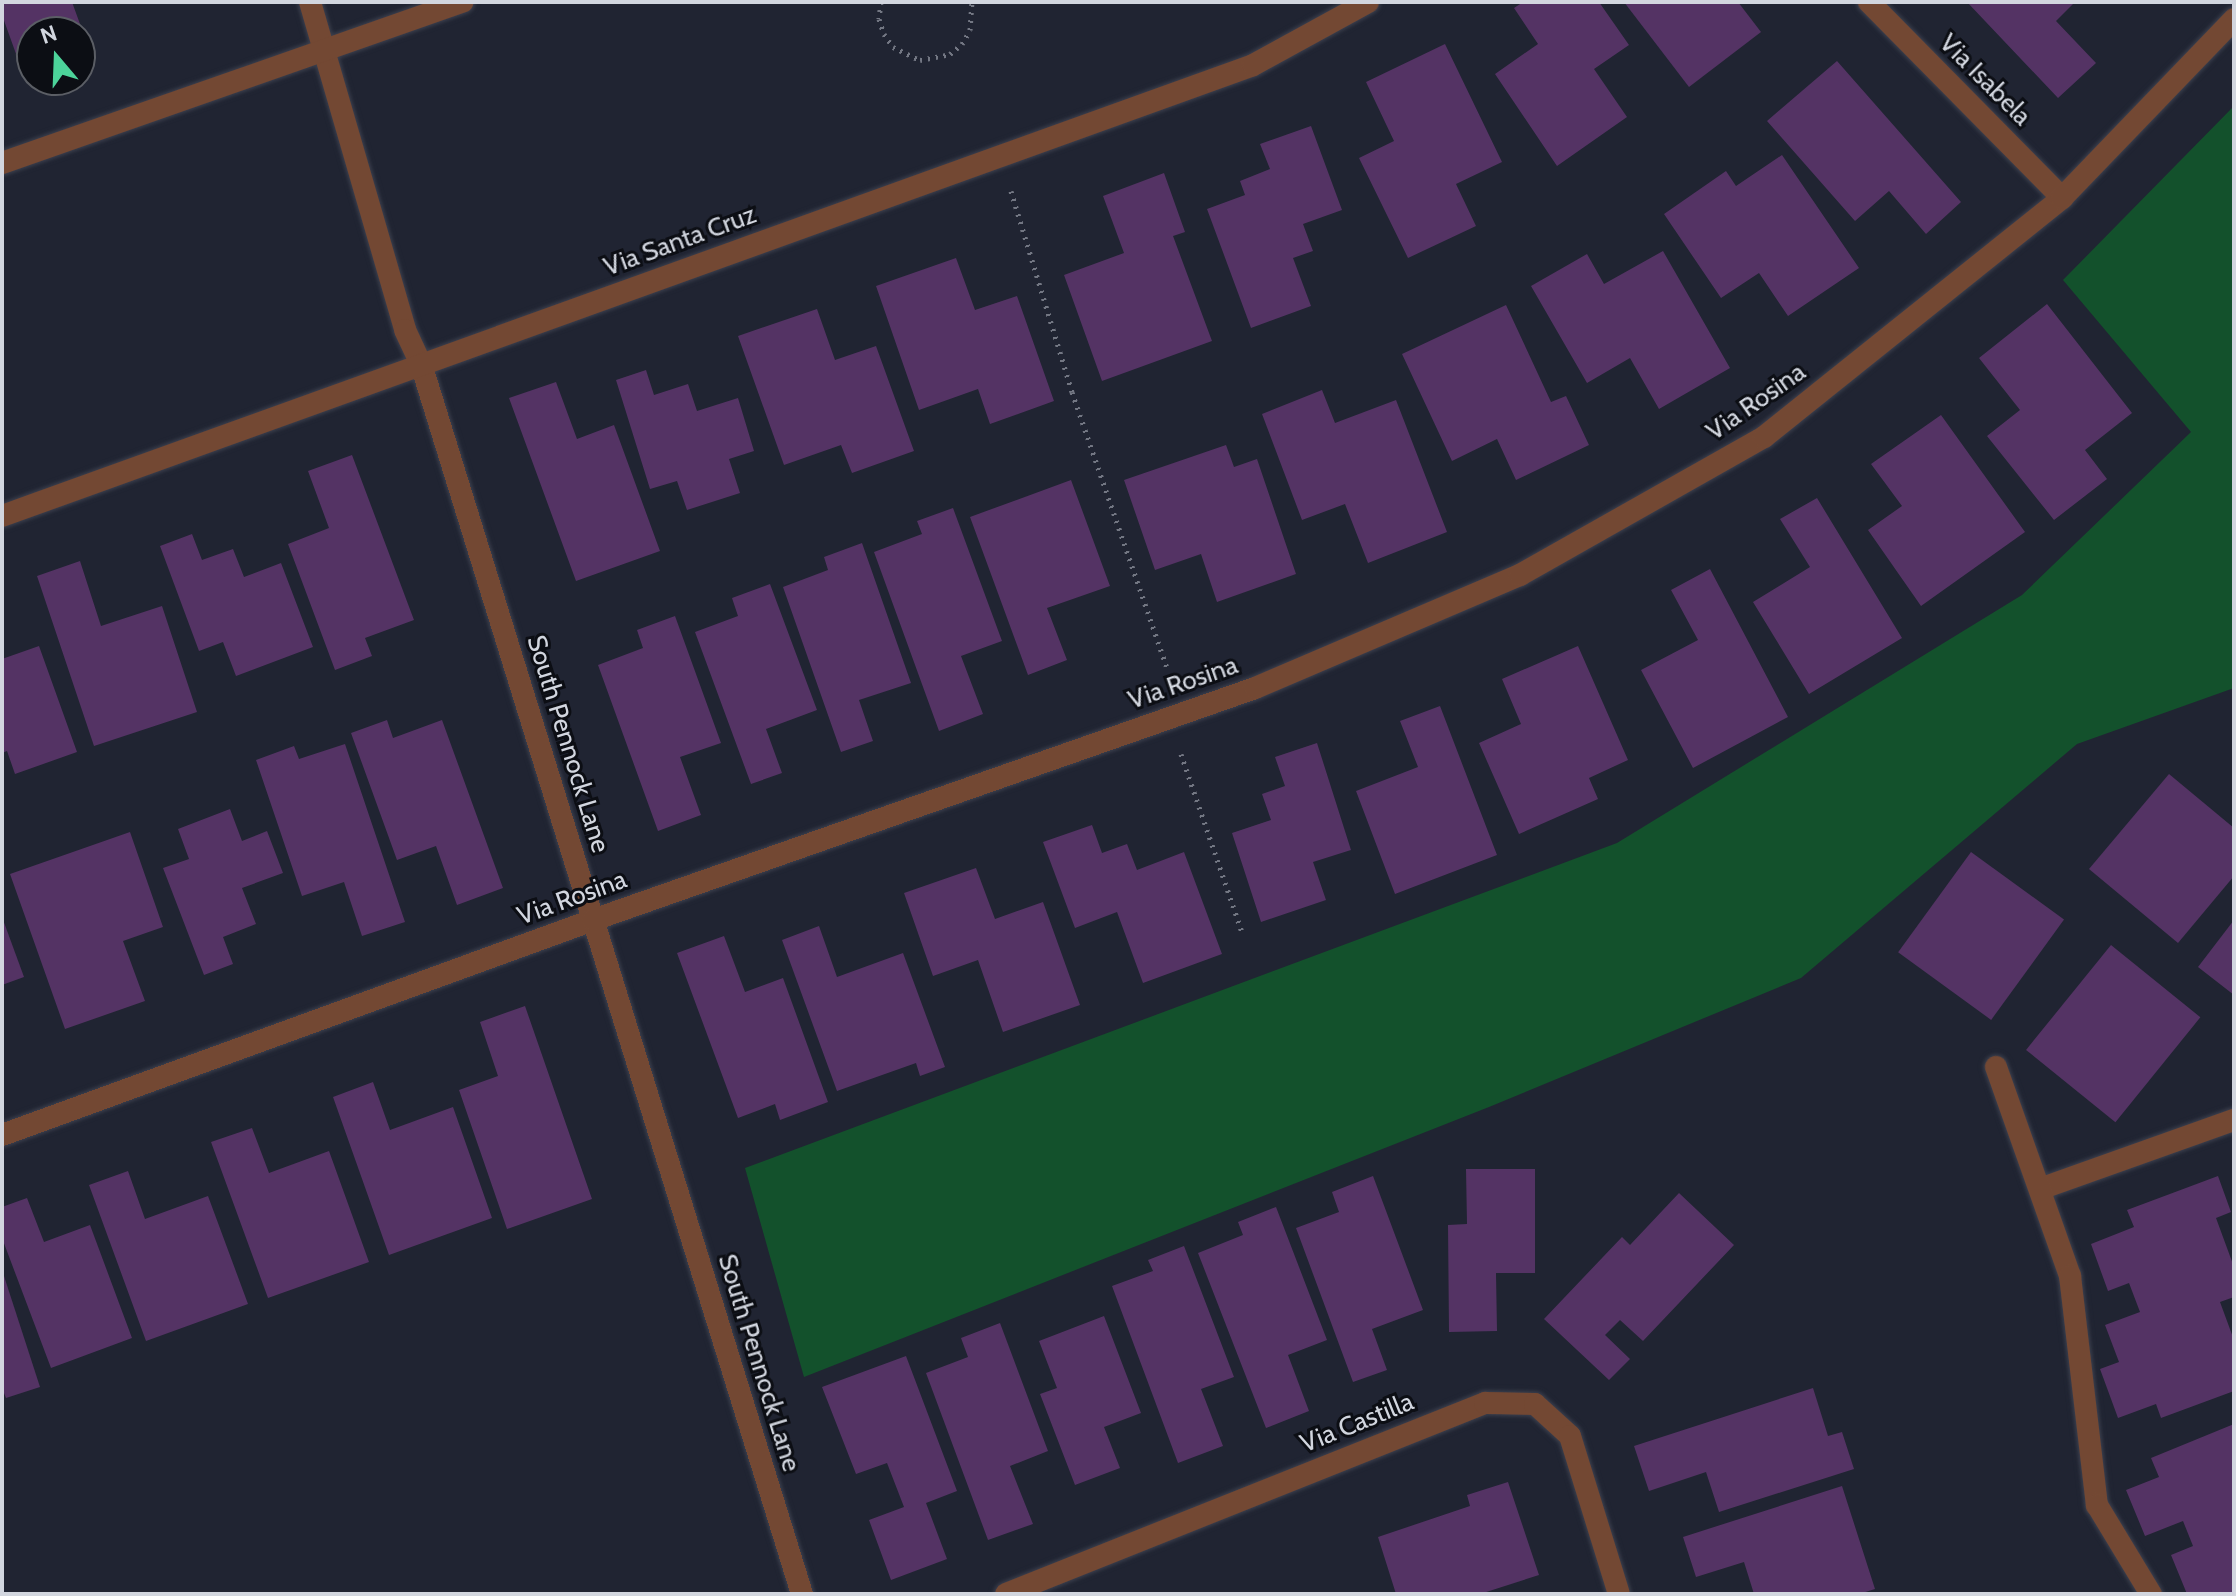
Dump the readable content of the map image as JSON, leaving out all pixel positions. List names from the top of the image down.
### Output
{
  "streets": {
    "street": [
      "Via Isabela",
      "Via Santa Cruz",
      "Via Rosina",
      "South Pennock Lane",
      "Via Castilla"
    ]
  },
  "crossings": [
    ["Via Isabela", "Via Rosina"],
    ["Via Santa Cruz", "South Pennock Lane"],
    ["Via Rosina", "South Pennock Lane"]
  ],
  "north": "top"
}
